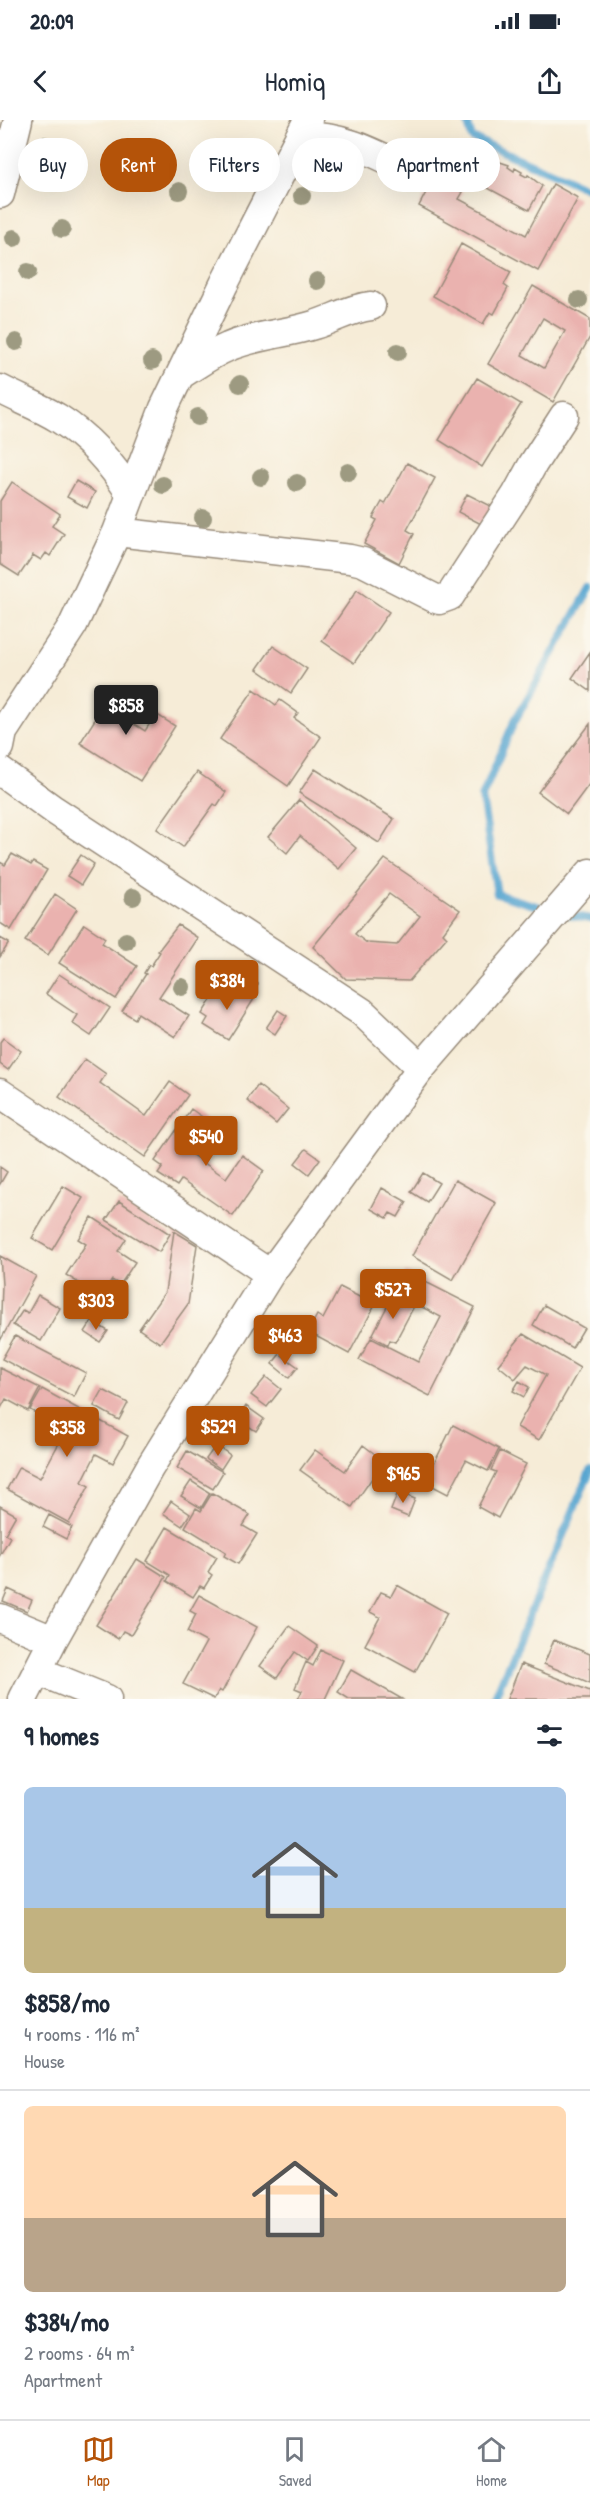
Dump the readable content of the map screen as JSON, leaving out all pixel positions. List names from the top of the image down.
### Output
{
  "page": {
    "status": "20:09",
    "header": "Homiq",
    "chip": [
      "Buy",
      "Rent",
      "Filters",
      "New",
      "Apartment"
    ],
    "price": [
      "$858",
      "$384",
      "$540",
      "$527",
      "$303",
      "$463",
      "$529",
      "$358",
      "$965"
    ],
    "heading": "9 homes",
    "list": [
      {
        "name": "$858/mo",
        "note": "4 rooms · 116 m² · House"
      },
      {
        "name": "$384/mo",
        "note": "2 rooms · 64 m² · Apartment"
      }
    ],
    "tabs": ["Map", "Saved", "Home"]
  }
}
